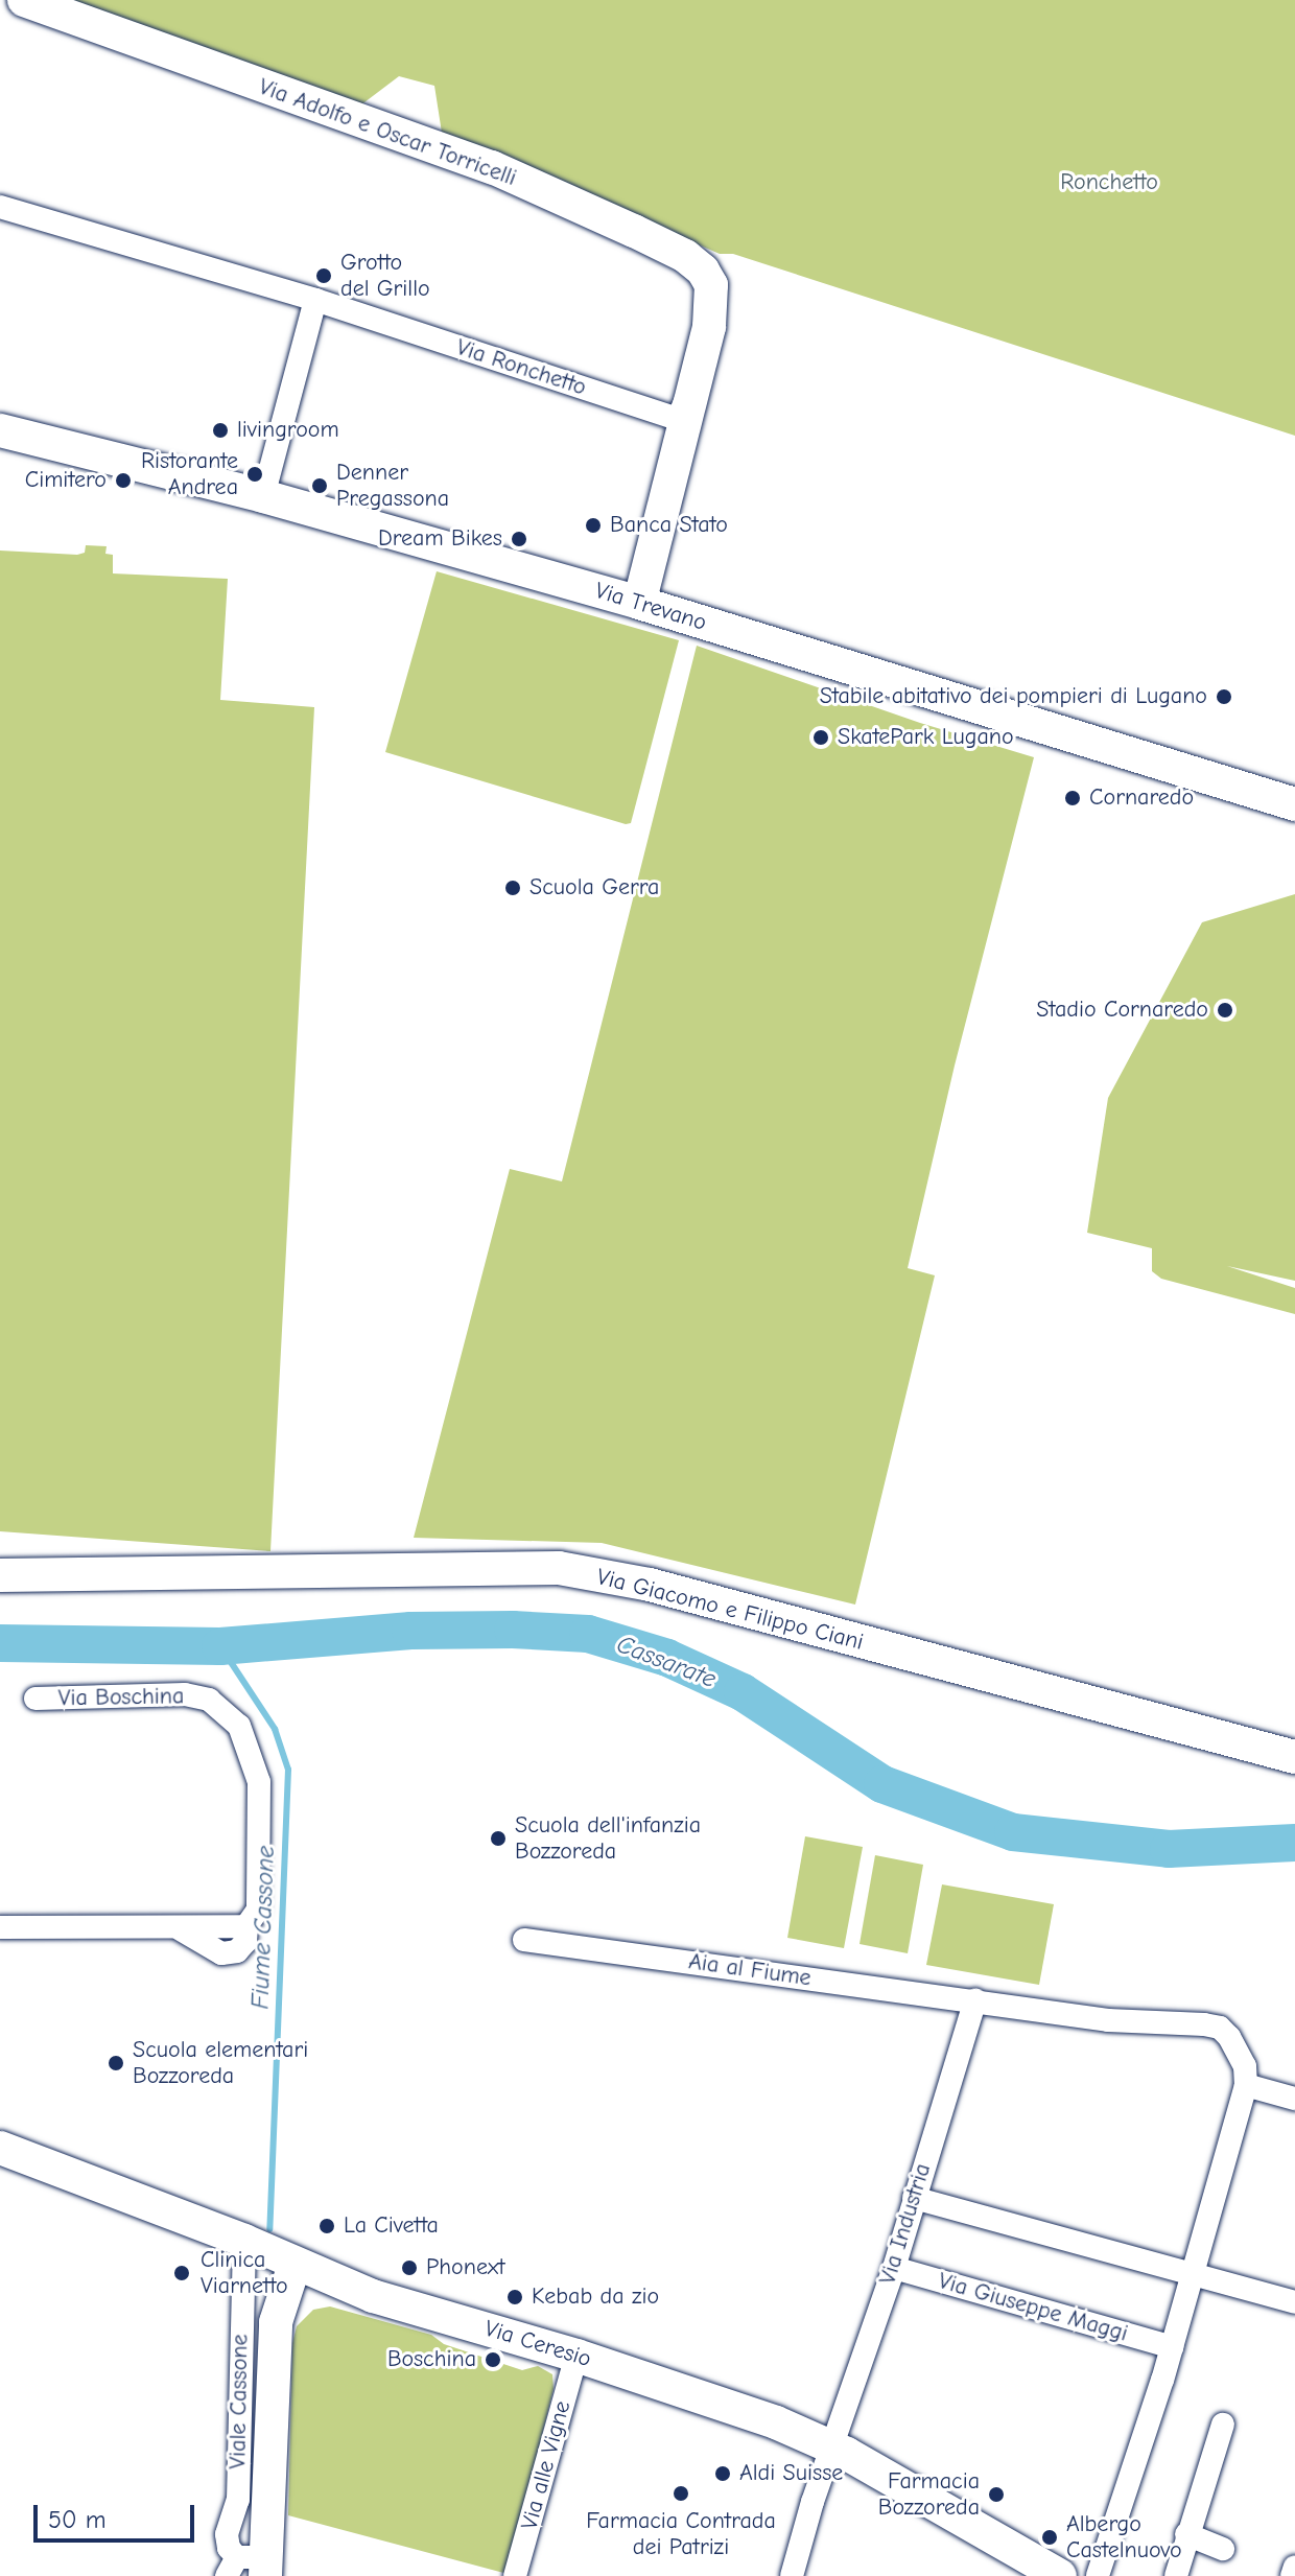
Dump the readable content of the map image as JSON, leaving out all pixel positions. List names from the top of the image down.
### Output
{
  "streets": {
    "main road": [
      "Via Adolfo e Oscar Torricelli",
      "Via Trevano",
      "Via Giacomo e Filippo Ciani",
      "Via Ceresio",
      "Viale Cassone"
    ],
    "street": [
      "Via Ronchetto",
      "Via Boschina",
      "Aia al Fiume",
      "Via Industria",
      "Via Giuseppe Maggi",
      "Via alle Vigne"
    ]
  },
  "crossings": [
    ["Via Adolfo e Oscar Torricelli", "Via Ronchetto"],
    ["Via Adolfo e Oscar Torricelli", "Via Trevano"],
    ["Aia al Fiume", "Via Industria"],
    ["Via Industria", "Via Giuseppe Maggi"],
    ["Via Industria", "Via Ceresio"],
    ["Via Ceresio", "Viale Cassone"],
    ["Via Ceresio", "Via alle Vigne"]
  ],
  "water": ["Cassarate", "Fiume Cassone"],
  "parks": ["Ronchetto"],
  "places": [
    "Grotto del Grillo",
    "livingroom",
    "Ristorante Andrea",
    "Cimitero",
    "Denner Pregassona",
    "Banca Stato",
    "Dream Bikes",
    "Stabile abitativo dei pompieri di Lugano",
    "SkatePark Lugano",
    "Cornaredo",
    "Scuola Gerra",
    "Stadio Cornaredo",
    "Scuola dell'infanzia Bozzoreda",
    "Scuola elementari Bozzoreda",
    "La Civetta",
    "Phonext",
    "Clinica Viarnetto",
    "Kebab da zio",
    "Boschina",
    "Aldi Suisse",
    "Farmacia Contrada dei Patrizi",
    "Farmacia Bozzoreda",
    "Albergo Castelnuovo"
  ],
  "scale_bar": "50 m"
}
